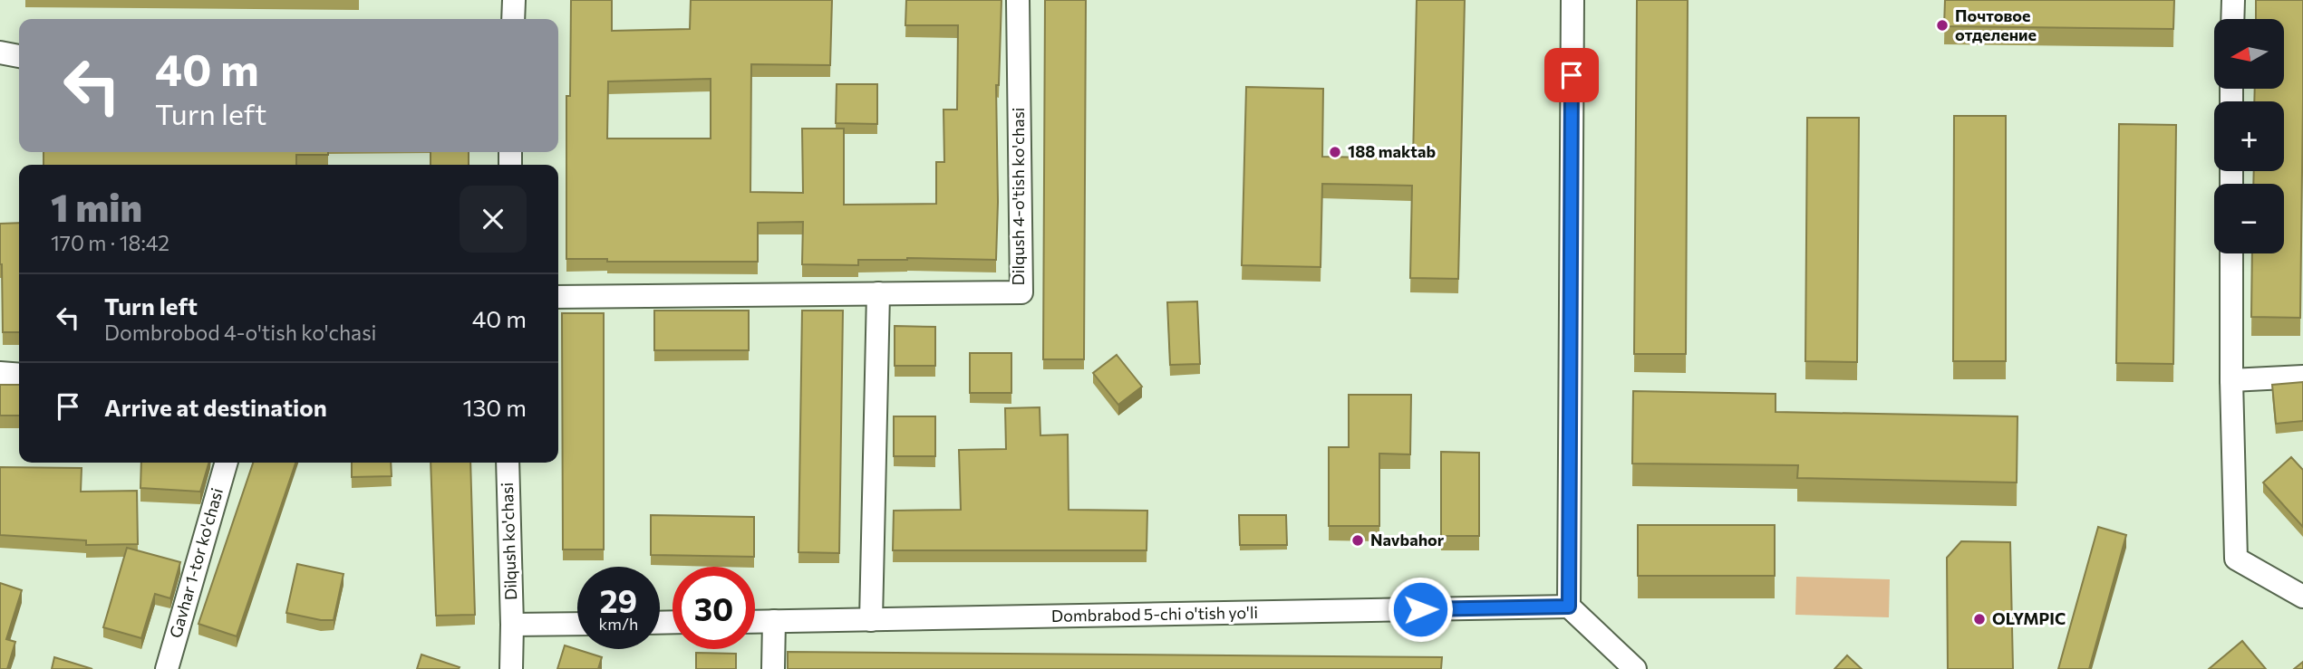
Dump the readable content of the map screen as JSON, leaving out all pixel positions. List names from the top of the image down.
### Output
{
  "streets": {
    "street": [
      "Dilqush 4-o'tish ko'chasi",
      "Dilqush ko'chasi",
      "Gavhar 1-tor ko'chasi",
      "Dombrabod 5-chi o'tish yo'li"
    ]
  },
  "places": [
    "Почтовое отделение",
    "188 maktab",
    "Navbahor",
    "OLYMPIC"
  ],
  "north": "left",
  "page": {
    "map_buttons": ["+", "−"],
    "turn": ["40 m", "Turn left"],
    "heading": ["1 min", "170 m · 18:42"],
    "list": [
      {
        "name": "Turn left",
        "note": "Dombrobod 4-o'tish ko'chasi",
        "value": "40 m"
      },
      {
        "name": "Arrive at destination",
        "value": "130 m"
      }
    ],
    "speed": "29 km/h",
    "limit": "30"
  }
}
